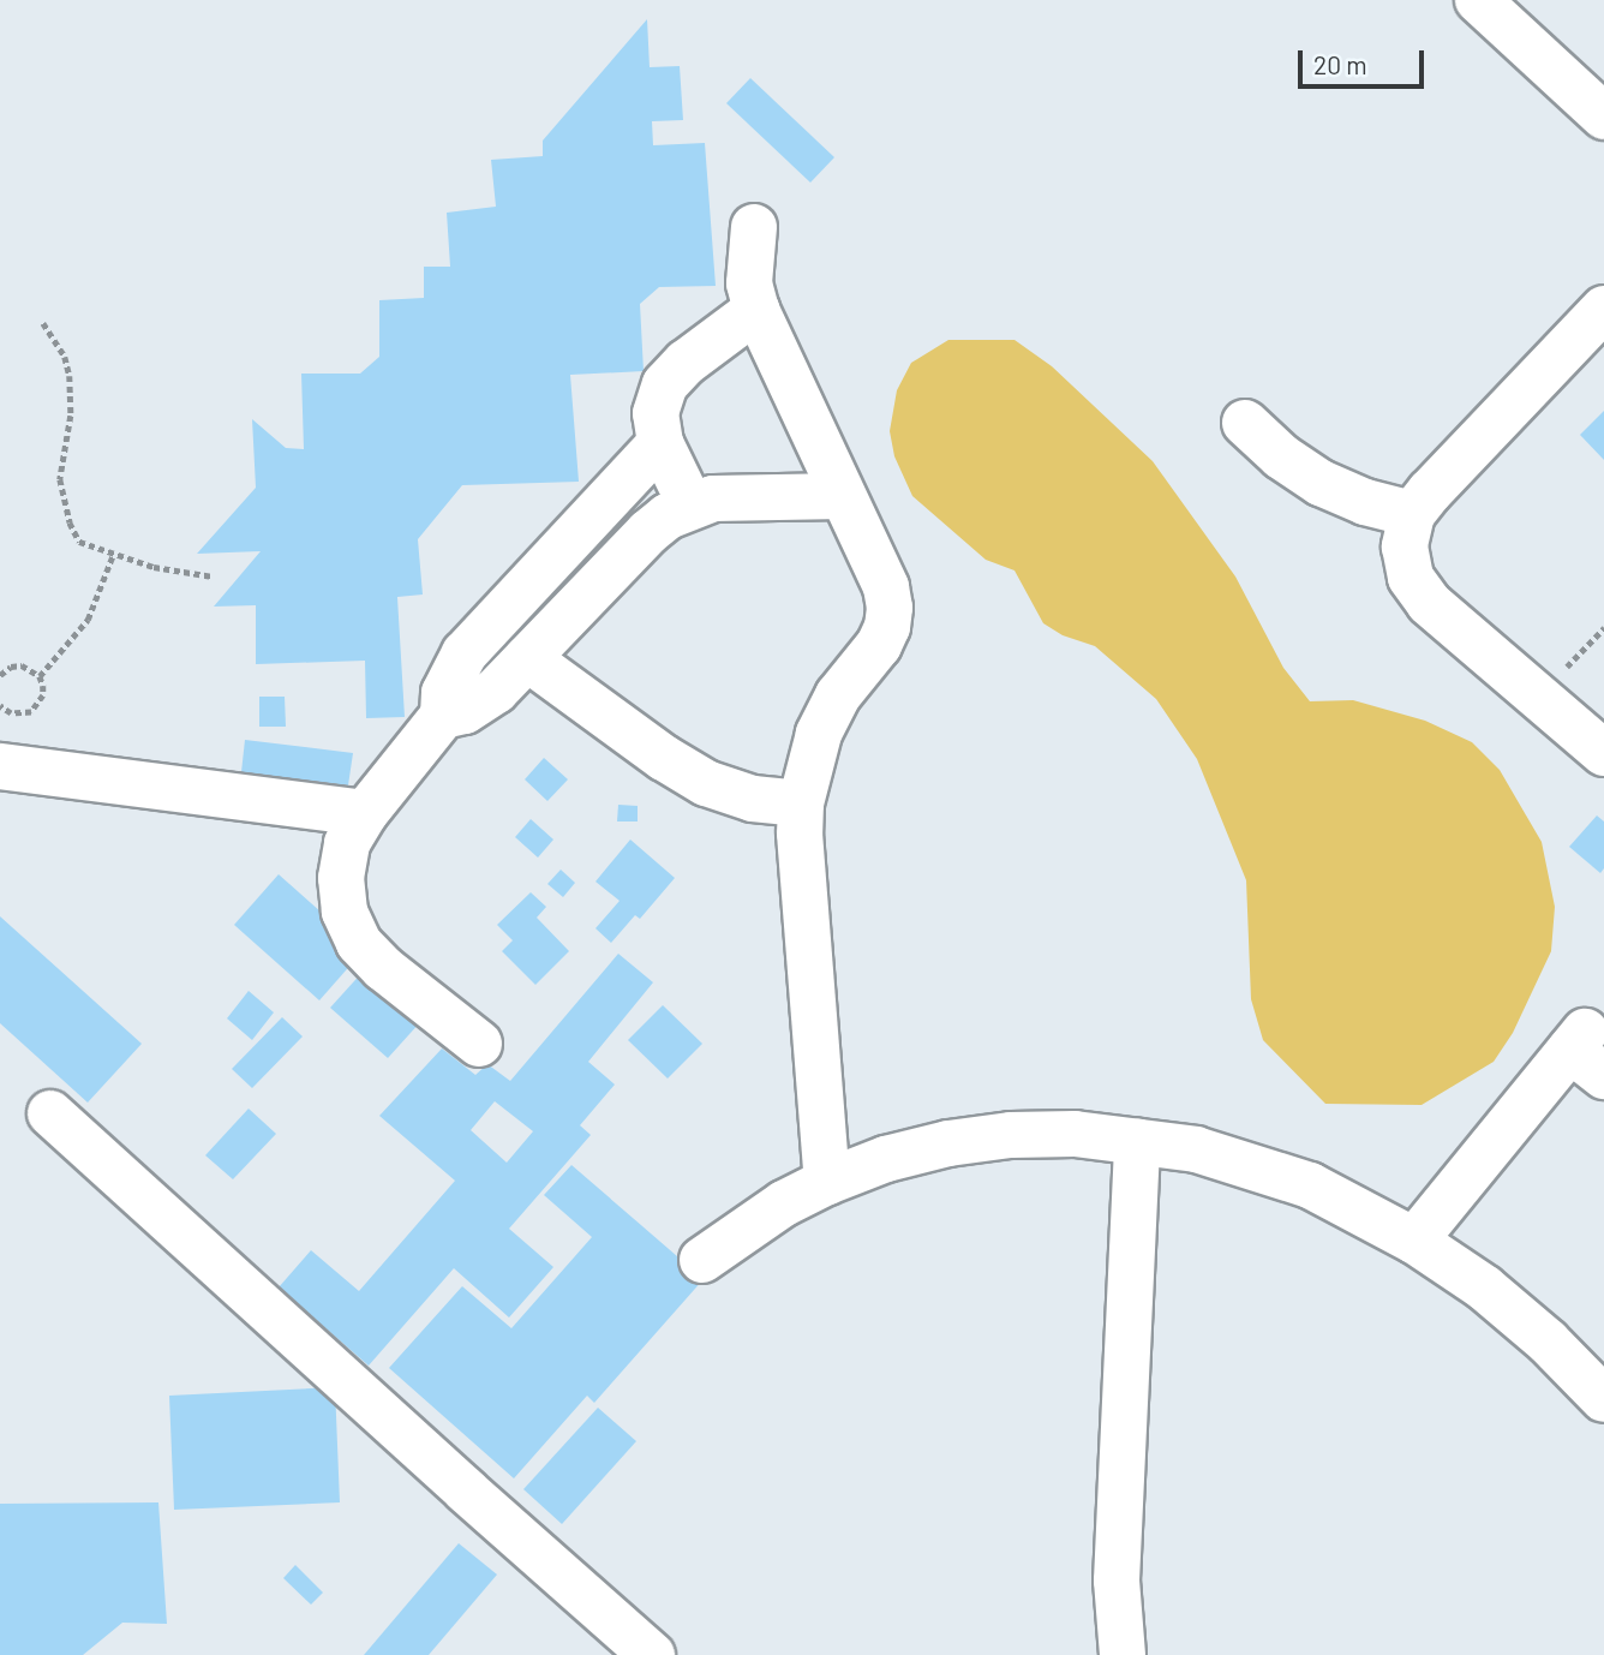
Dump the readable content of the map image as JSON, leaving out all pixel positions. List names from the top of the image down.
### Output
{
  "scale_bar": "20 m"
}
